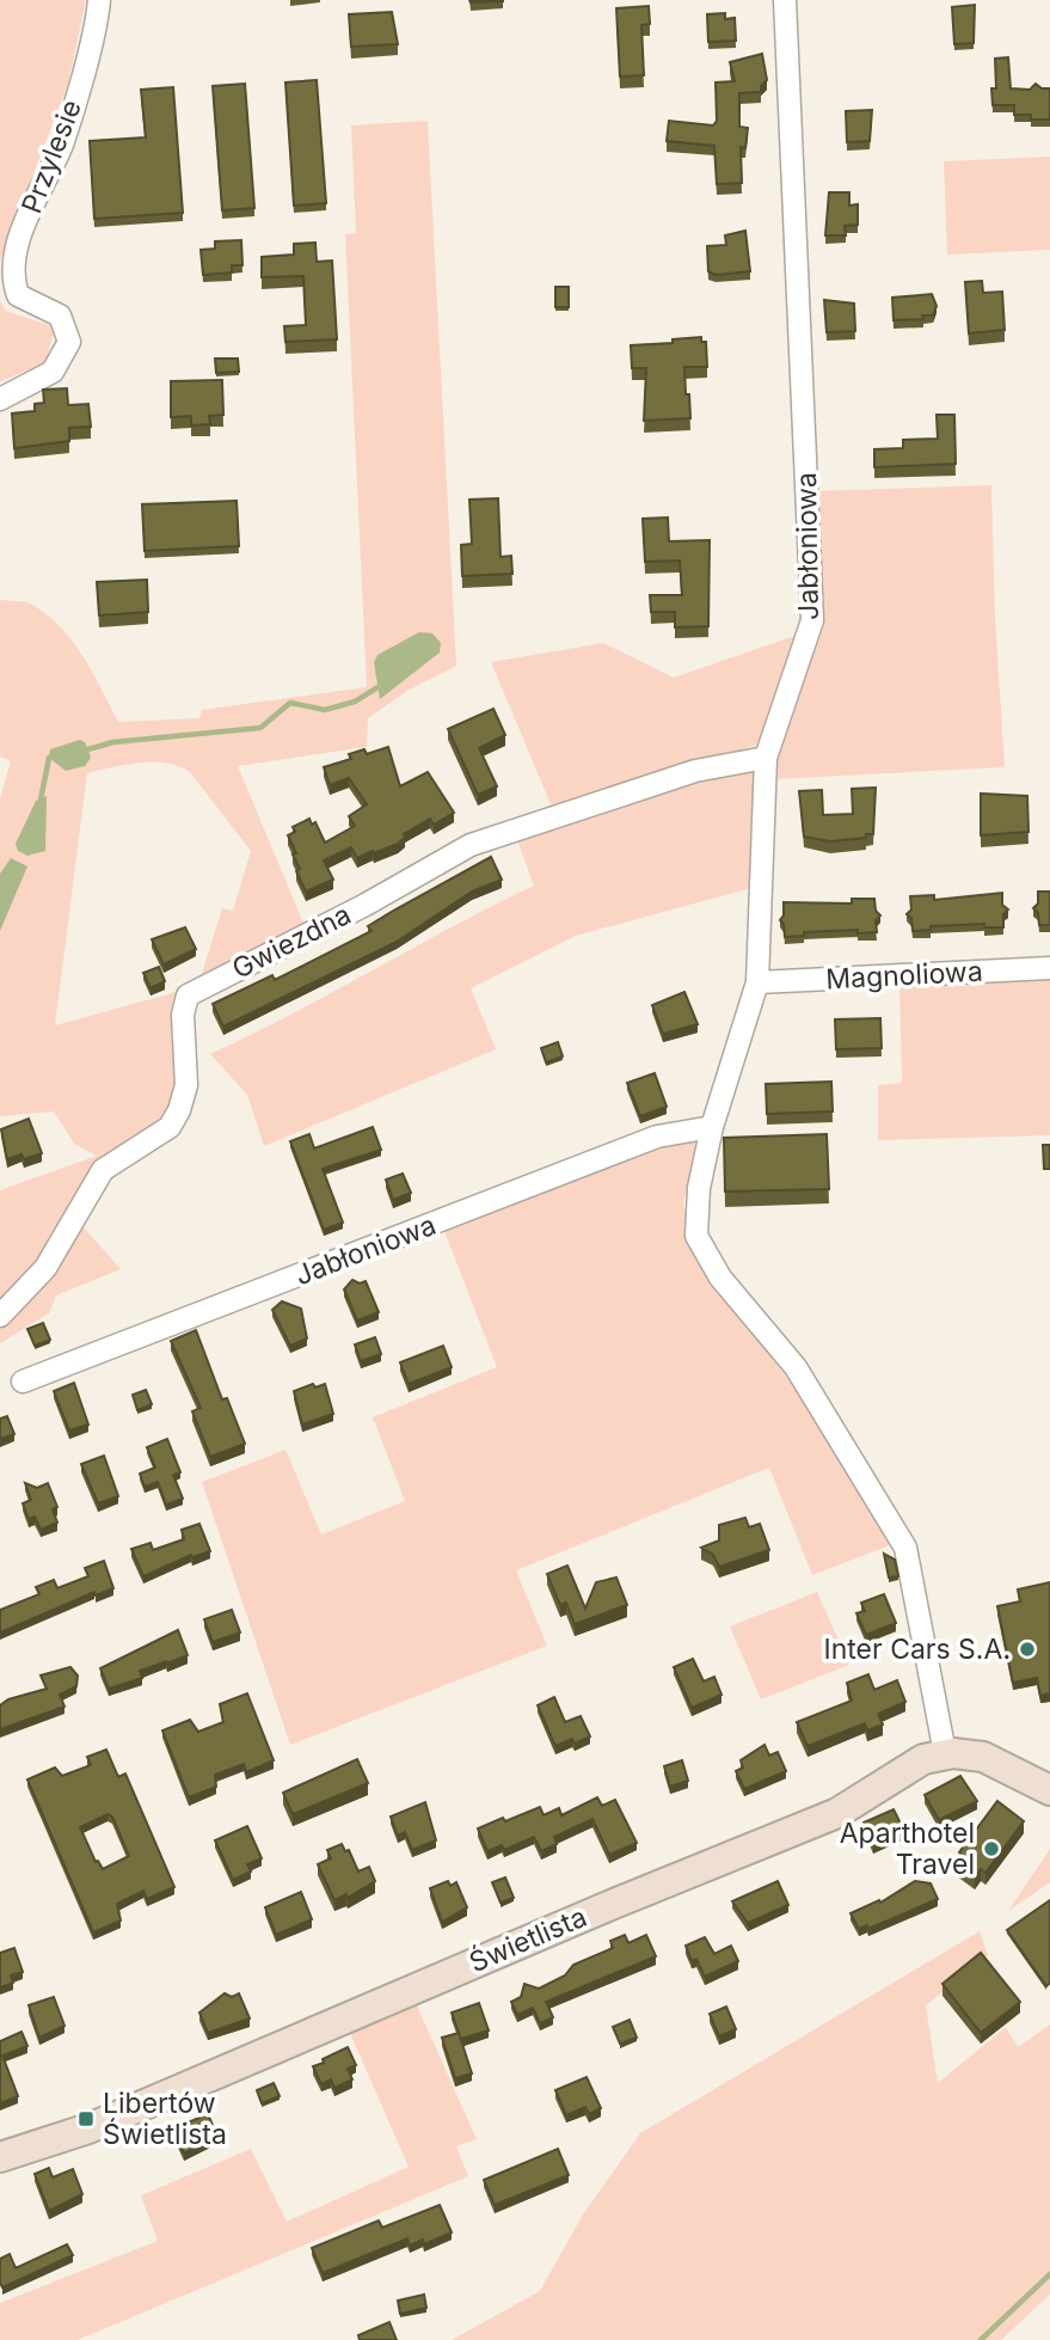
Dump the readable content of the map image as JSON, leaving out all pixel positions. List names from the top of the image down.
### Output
{
  "streets": {
    "street": [
      "Przylesie",
      "Jabłoniowa",
      "Gwiezdna",
      "Magnoliowa",
      "Świetlista"
    ]
  },
  "crossings": [
    ["Jabłoniowa", "Gwiezdna"],
    ["Jabłoniowa", "Magnoliowa"],
    ["Jabłoniowa", "Świetlista"]
  ],
  "places": {
    "other": ["Inter Cars S.A.", "Aparthotel Travel"],
    "transit": ["Libertów Świetlista"]
  }
}
